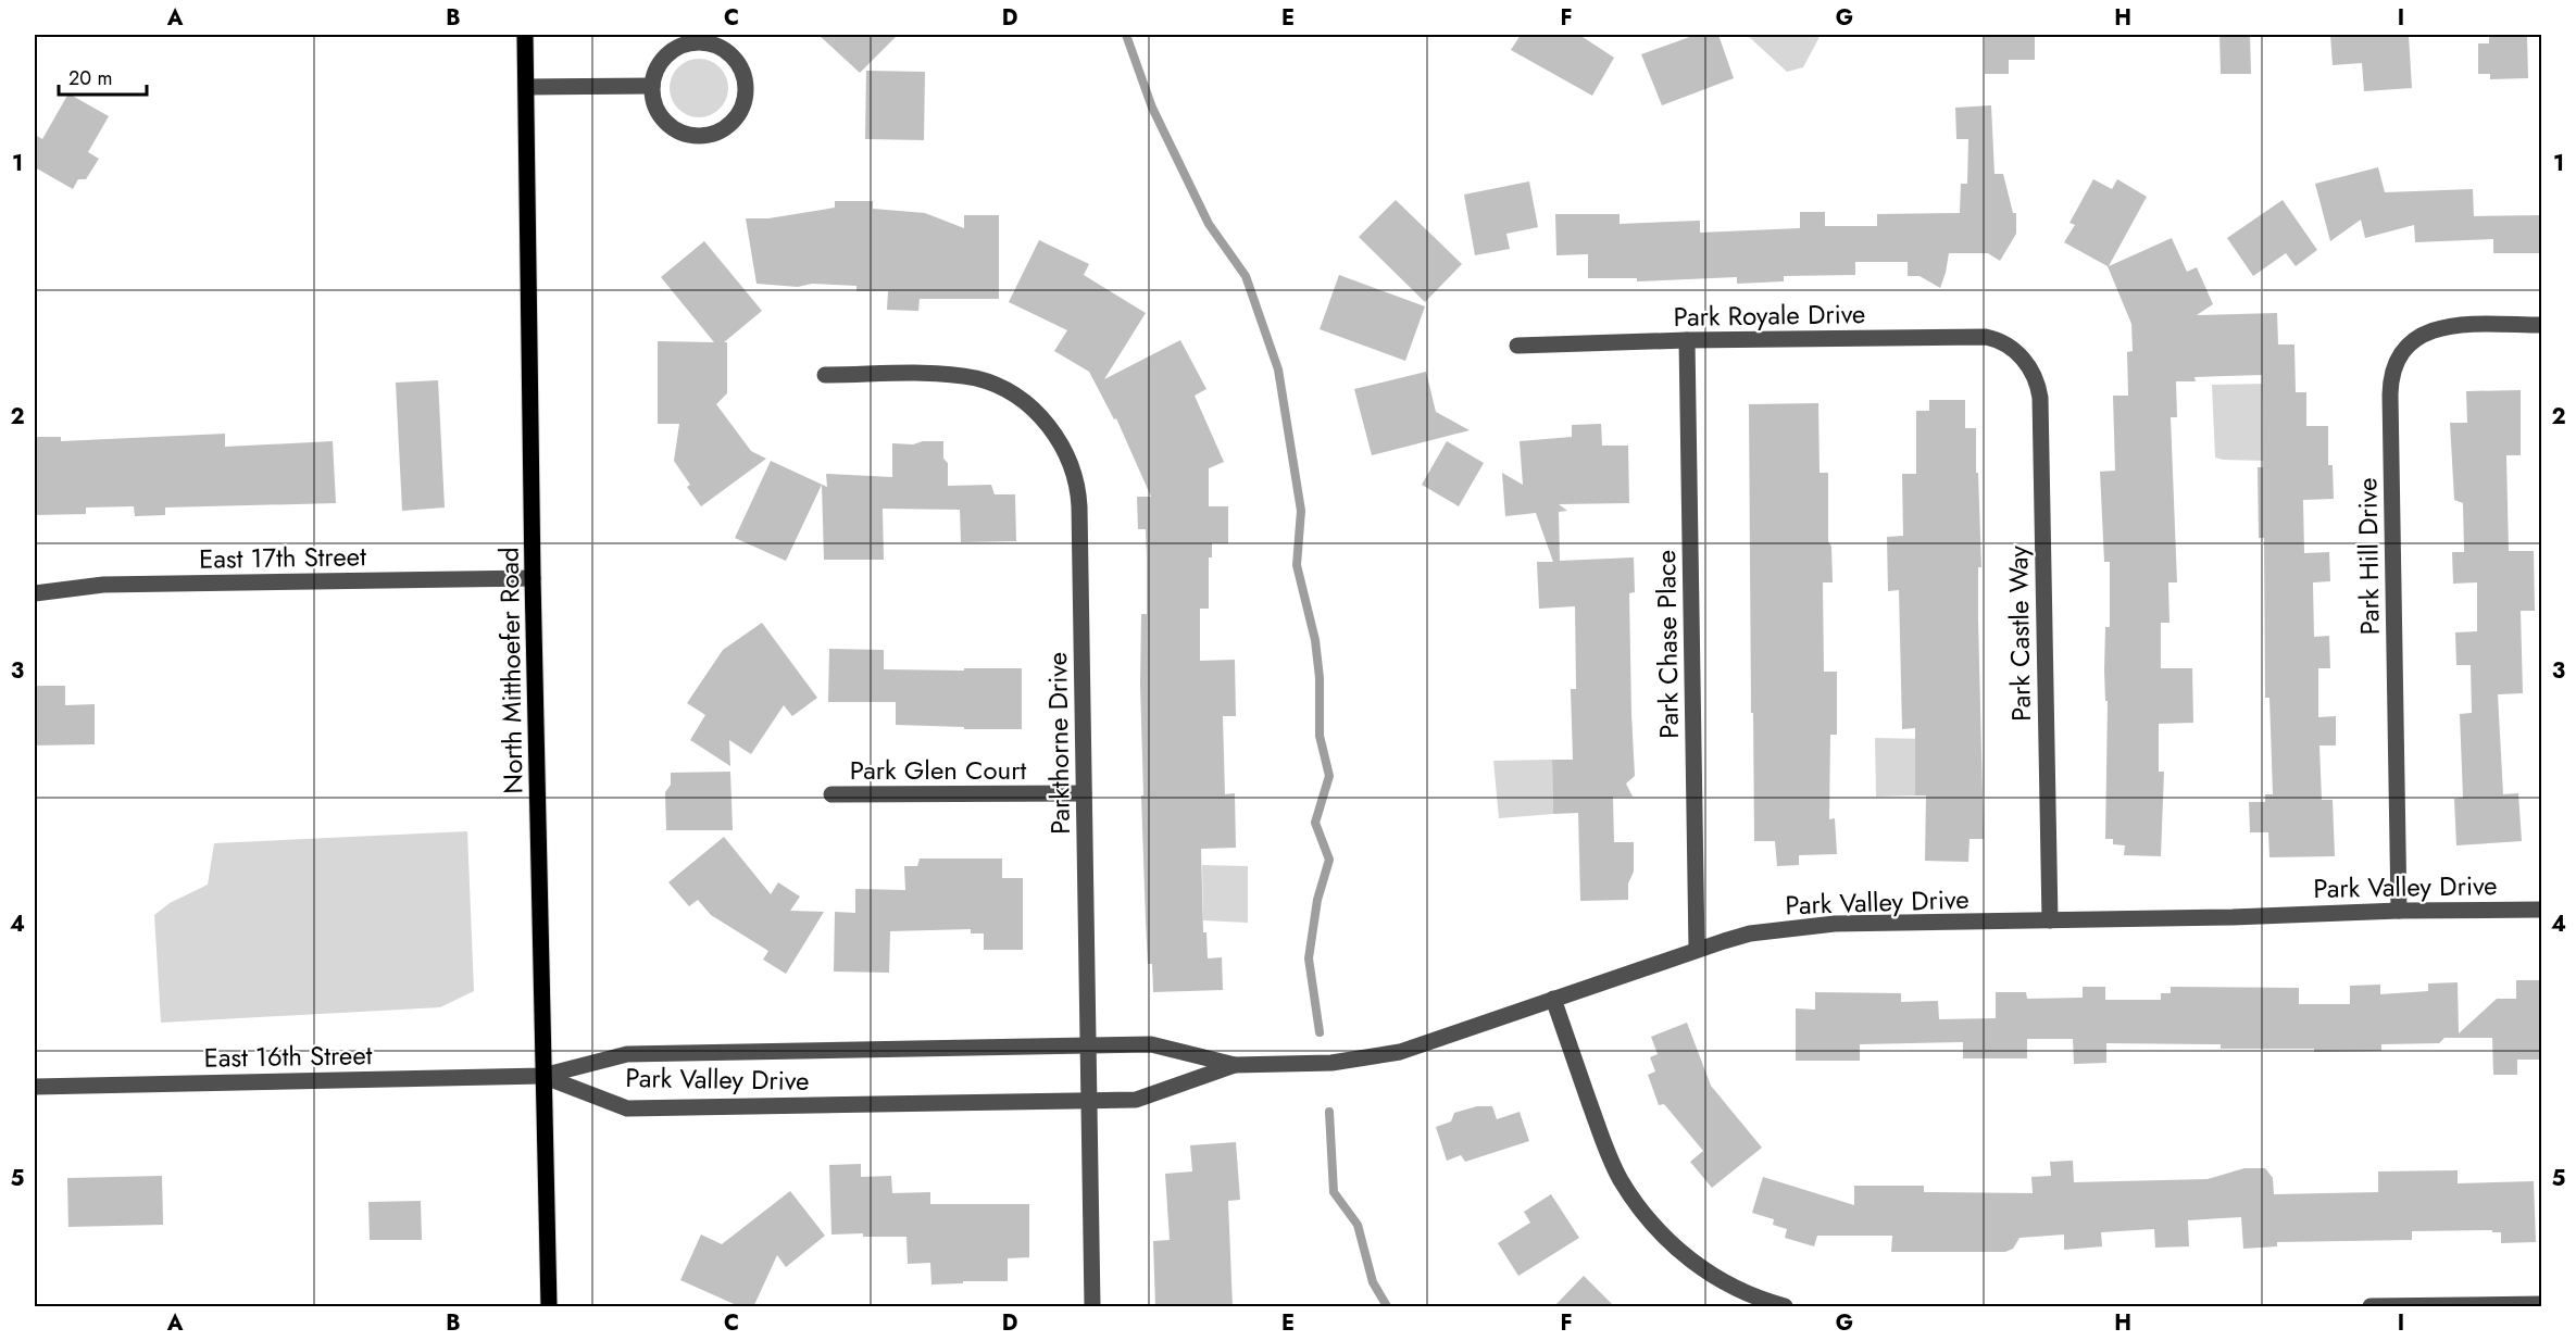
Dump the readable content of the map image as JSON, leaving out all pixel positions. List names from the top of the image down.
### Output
{
  "streets": {
    "main road": ["North Mitthoefer Road"],
    "street": [
      "Park Royale Drive",
      "Park Hill Drive",
      "East 17th Street",
      "Park Castle Way",
      "Park Chase Place",
      "Parkthorne Drive",
      "Park Glen Court",
      "Park Valley Drive",
      "East 16th Street"
    ]
  },
  "crossings": [
    ["Park Royale Drive", "Park Castle Way"],
    ["Park Royale Drive", "Park Chase Place"],
    ["Park Hill Drive", "Park Valley Drive"],
    ["East 17th Street", "North Mitthoefer Road"],
    ["Park Castle Way", "Park Valley Drive"],
    ["Park Chase Place", "Park Valley Drive"],
    ["North Mitthoefer Road", "Park Valley Drive"],
    ["North Mitthoefer Road", "East 16th Street"],
    ["Parkthorne Drive", "Park Glen Court"],
    ["Parkthorne Drive", "Park Valley Drive"],
    ["Park Valley Drive", "East 16th Street"]
  ],
  "scale_bar": "20 m",
  "grid": {
    "columns": [
      "A",
      "B",
      "C",
      "D",
      "E",
      "F",
      "G",
      "H",
      "I"
    ],
    "rows": [
      "1",
      "2",
      "3",
      "4",
      "5"
    ]
  }
}
